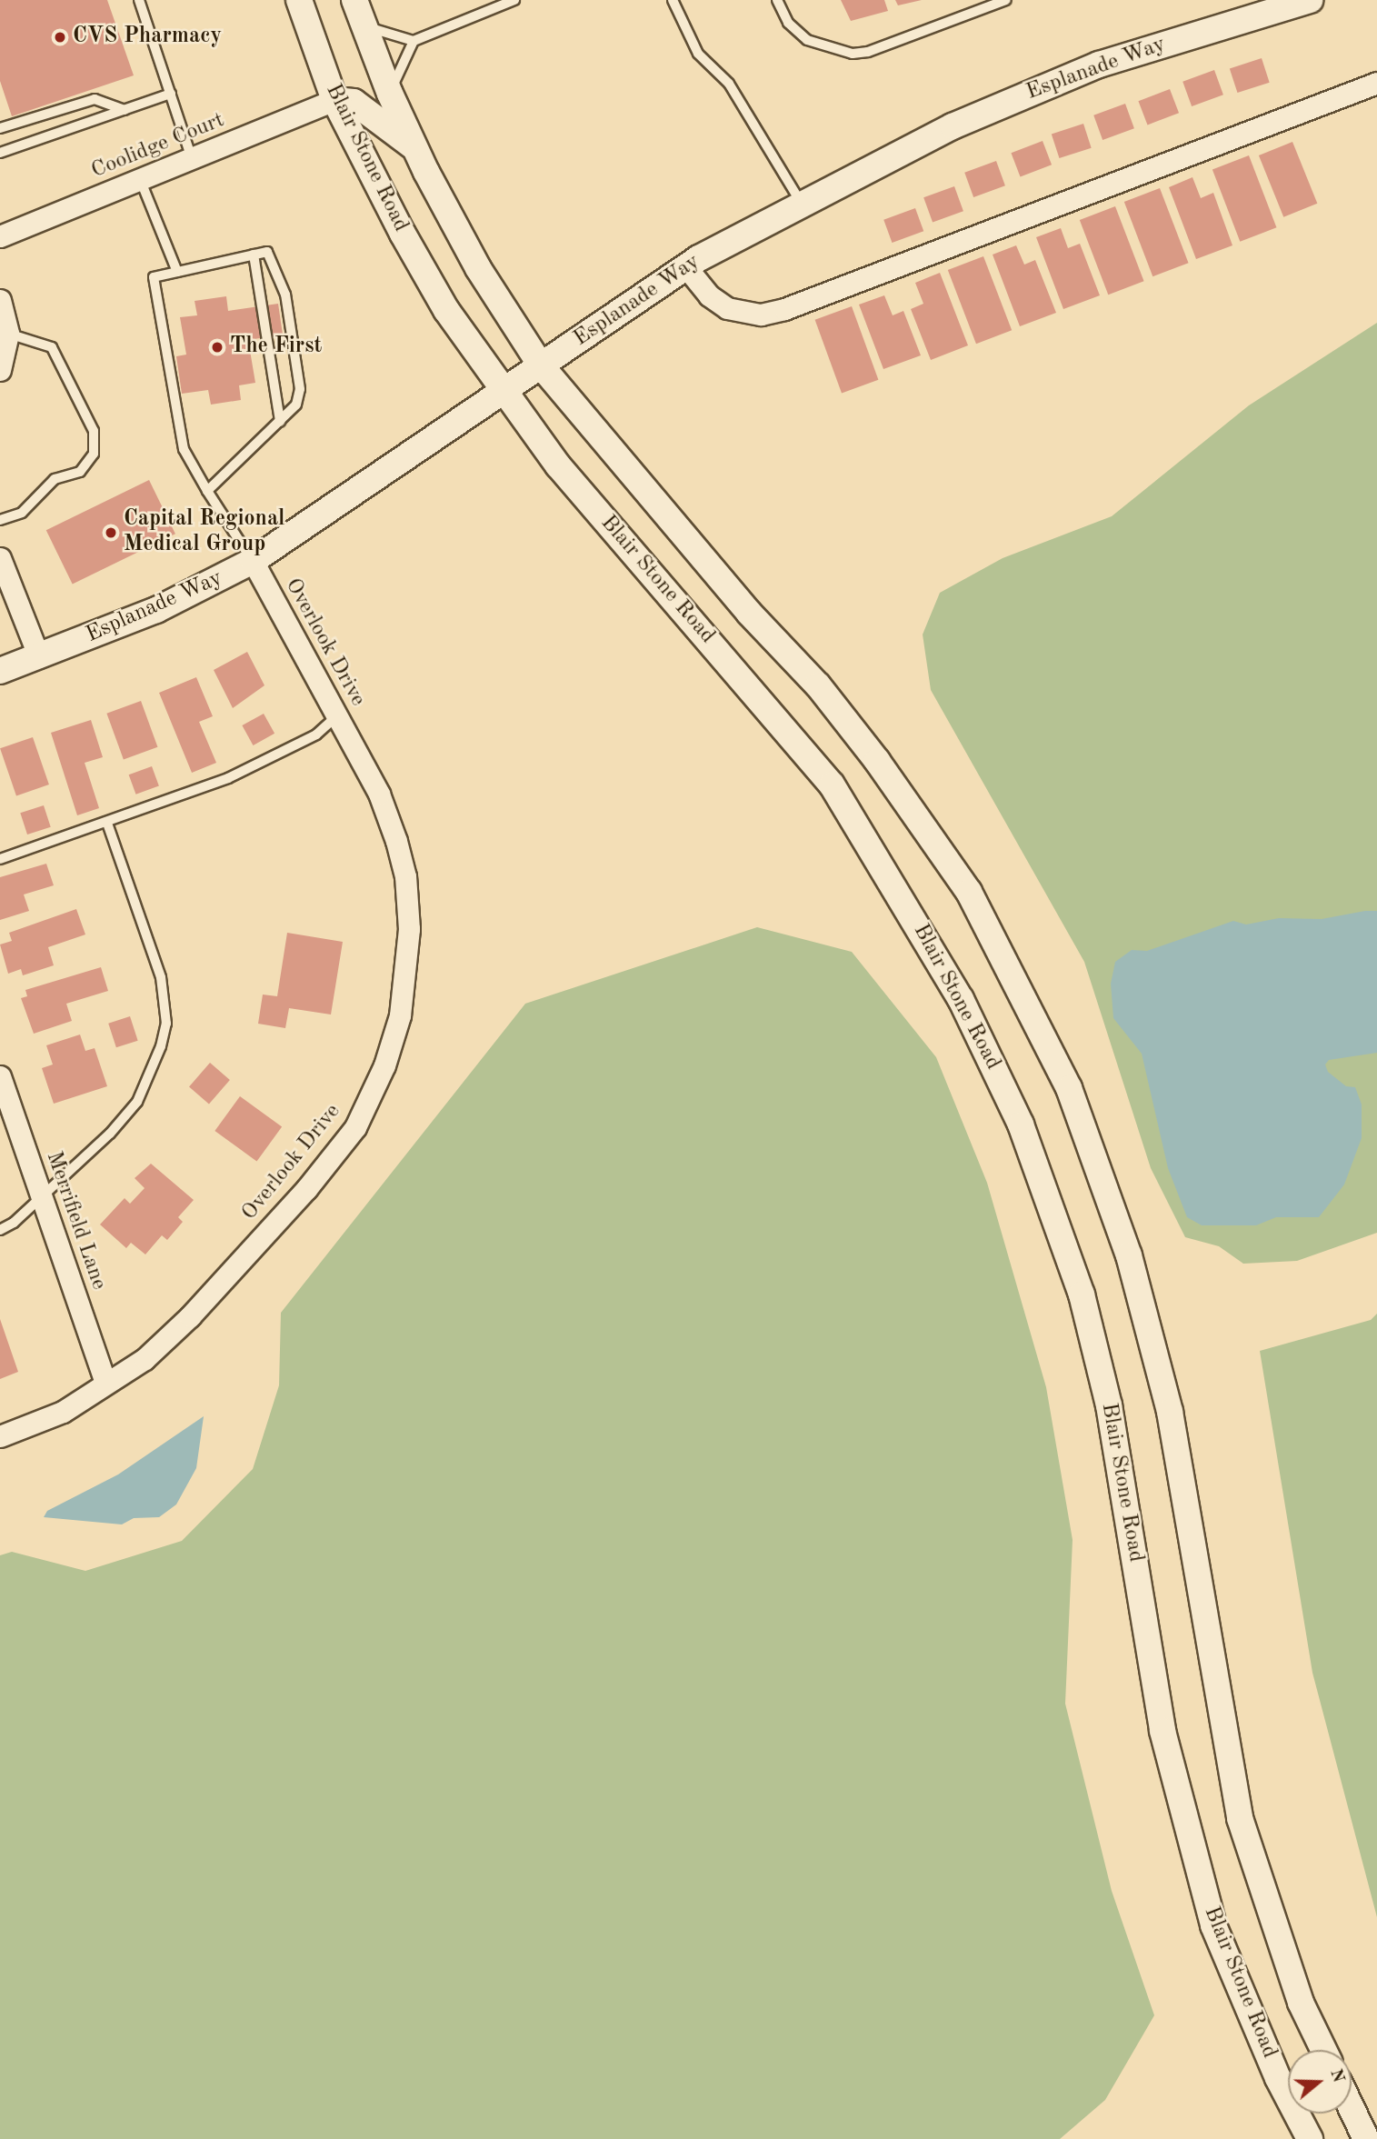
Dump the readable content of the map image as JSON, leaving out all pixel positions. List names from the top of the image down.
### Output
{
  "streets": {
    "street": [
      "Esplanade Way",
      "Coolidge Court",
      "Blair Stone Road",
      "Overlook Drive",
      "Merrifield Lane"
    ]
  },
  "crossings": [
    ["Esplanade Way", "Blair Stone Road"],
    ["Esplanade Way", "Overlook Drive"],
    ["Coolidge Court", "Blair Stone Road"],
    ["Overlook Drive", "Merrifield Lane"]
  ],
  "places": ["CVS Pharmacy", "The First", "Capital Regional Medical Group"],
  "north": "right"
}
